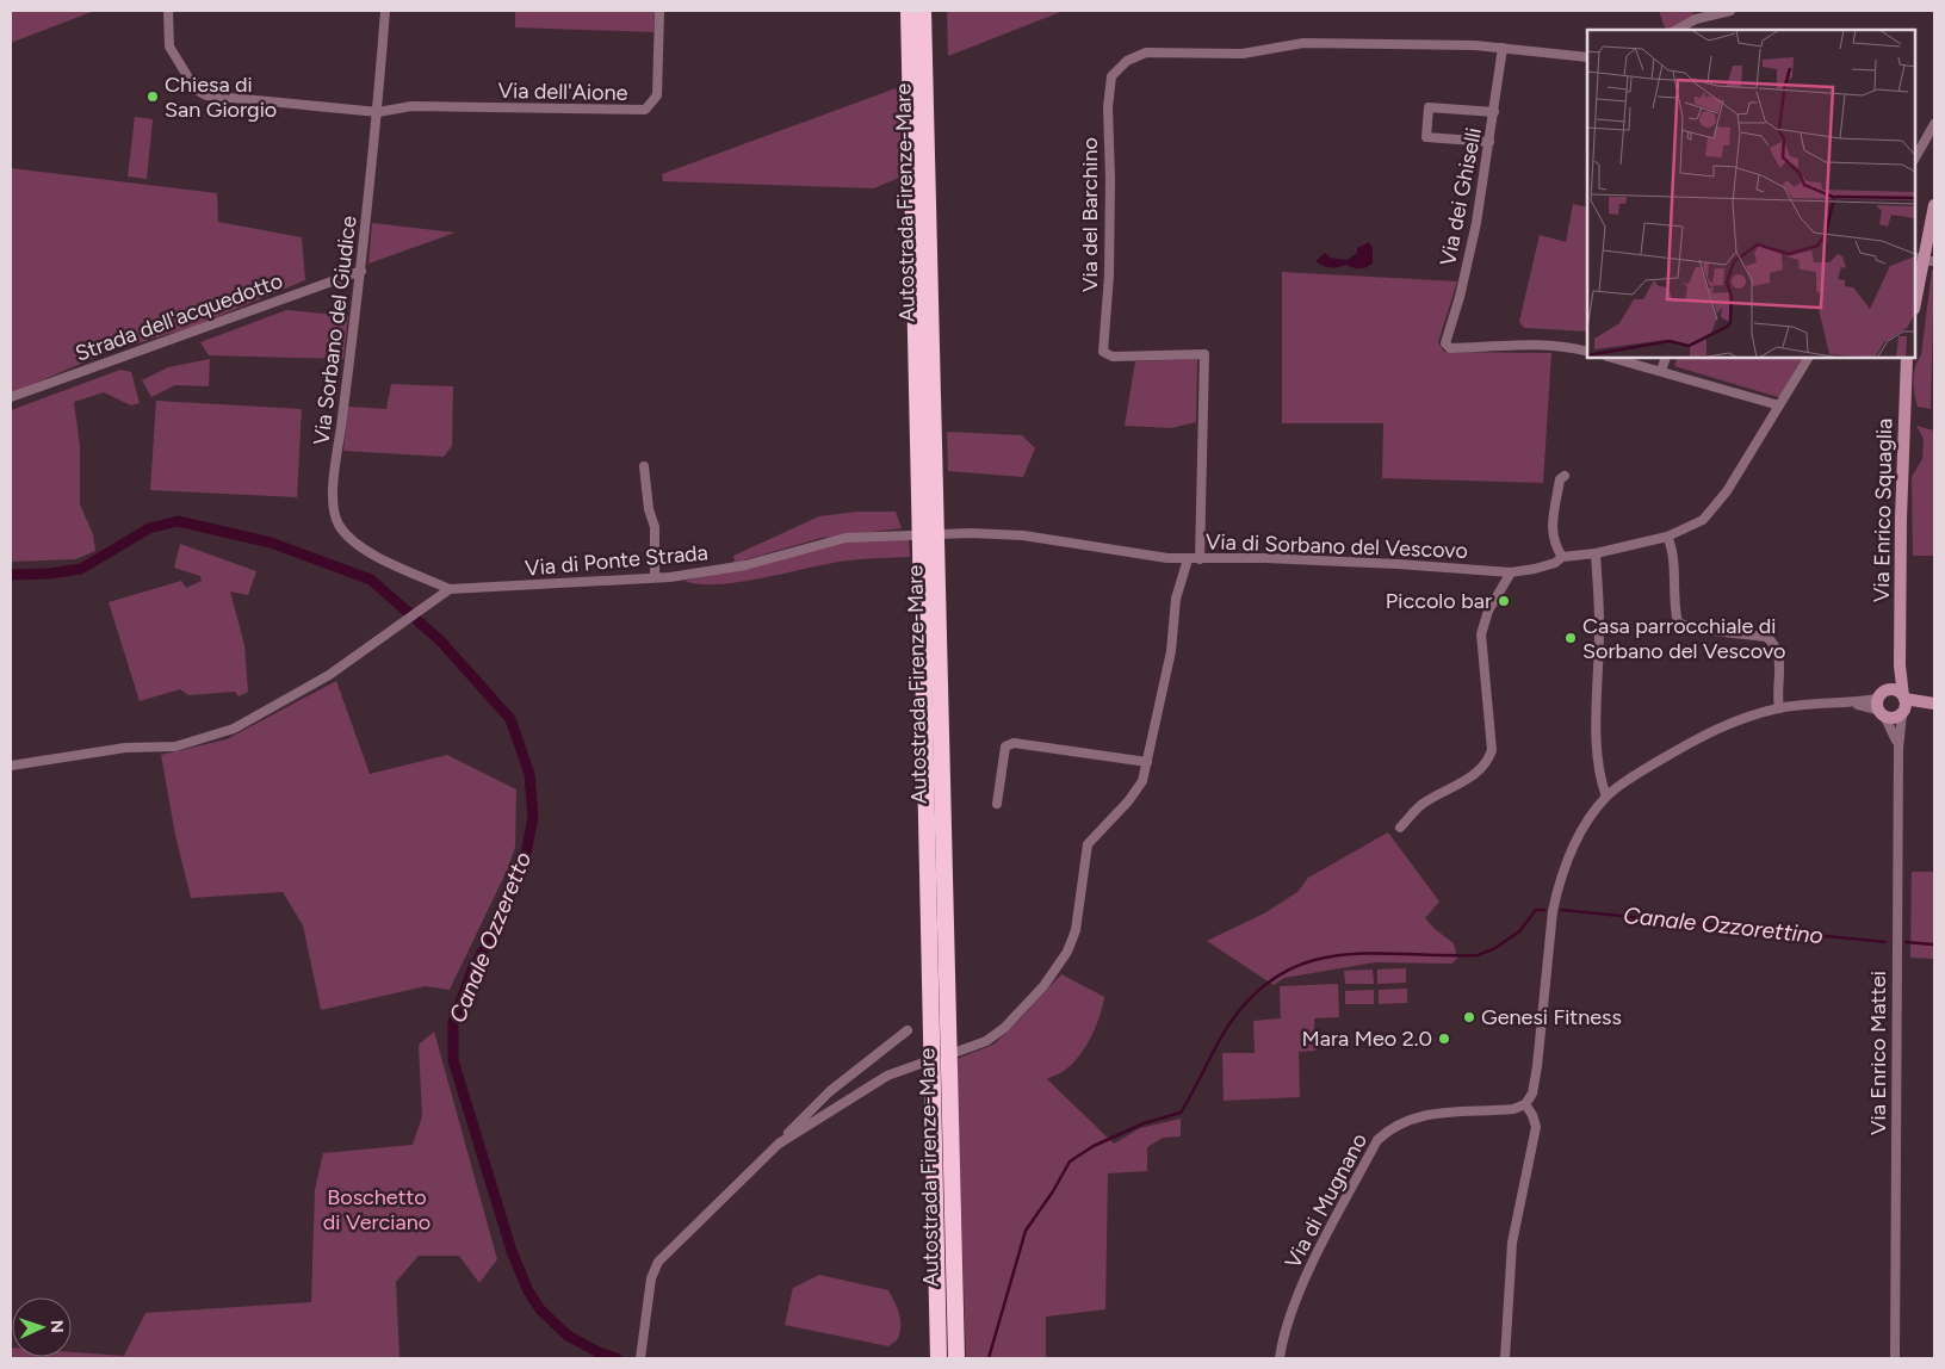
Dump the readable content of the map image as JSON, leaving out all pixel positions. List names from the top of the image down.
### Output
{
  "streets": {
    "highway": ["Autostrada Firenze-Mare"],
    "street": [
      "Via dell'Aione",
      "Via dei Ghiselli",
      "Via del Barchino",
      "Strada dell'acquedotto",
      "Via Sorbano del Giudice",
      "Via Enrico Squaglia",
      "Via di Sorbano del Vescovo",
      "Via di Ponte Strada",
      "Via Enrico Mattei",
      "Via di Mugnano"
    ]
  },
  "crossings": [
    ["Via dell'Aione", "Via Sorbano del Giudice"],
    ["Via dei Ghiselli", "Via del Barchino"],
    ["Via del Barchino", "Via di Sorbano del Vescovo"],
    ["Strada dell'acquedotto", "Via Sorbano del Giudice"],
    ["Via Sorbano del Giudice", "Via di Ponte Strada"],
    ["Via Enrico Squaglia", "Via Enrico Mattei"],
    ["Via di Sorbano del Vescovo", "Via di Ponte Strada"]
  ],
  "water": ["Canale Ozzorettino", "Canale Ozzeretto"],
  "parks": ["Boschetto di Verciano"],
  "places": [
    "Chiesa di San Giorgio",
    "Piccolo bar",
    "Casa parrocchiale di Sorbano del Vescovo",
    "Genesi Fitness",
    "Mara Meo 2.0"
  ],
  "north": "right"
}
